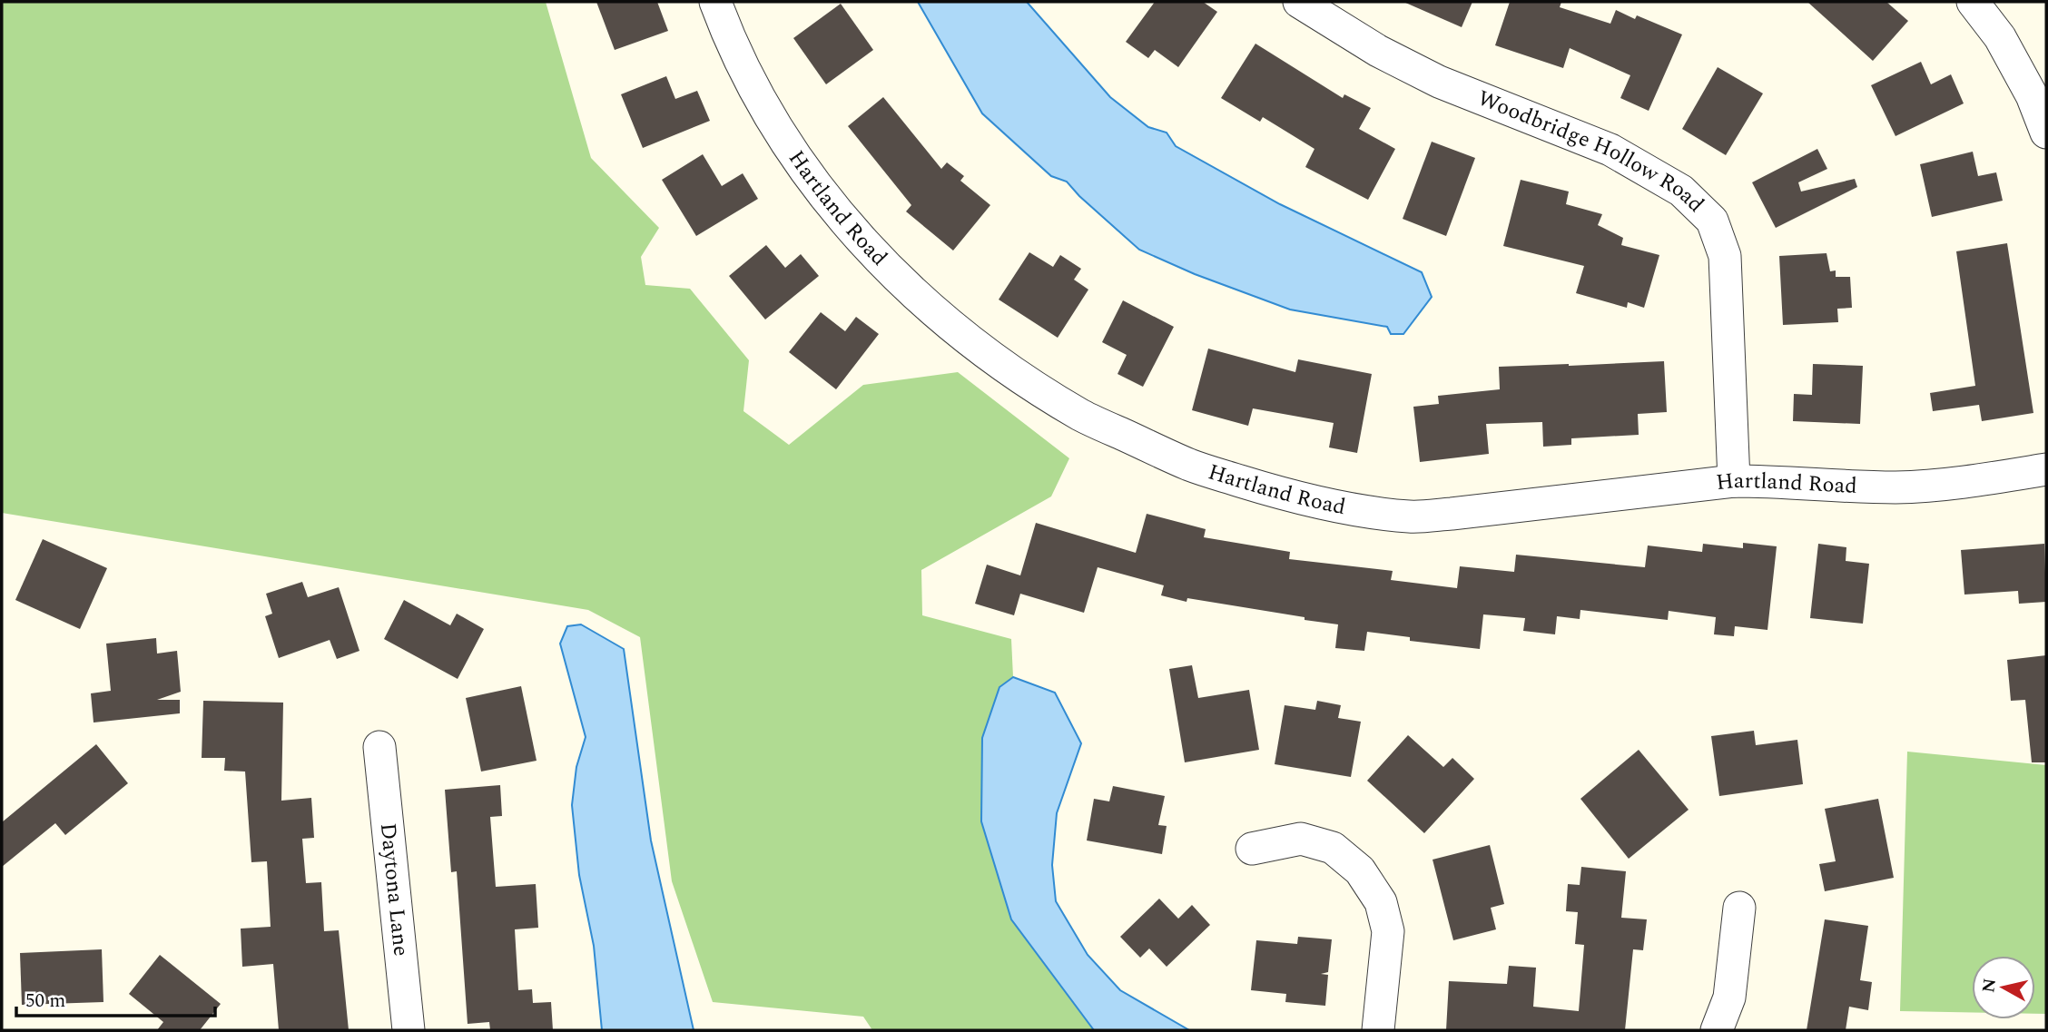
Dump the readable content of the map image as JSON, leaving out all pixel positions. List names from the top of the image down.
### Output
{
  "streets": {
    "street": ["Woodbridge Hollow Road", "Hartland Road", "Daytona Lane"]
  },
  "crossings": [
    ["Woodbridge Hollow Road", "Hartland Road"]
  ],
  "scale_bar": "50 m",
  "north": "left"
}
